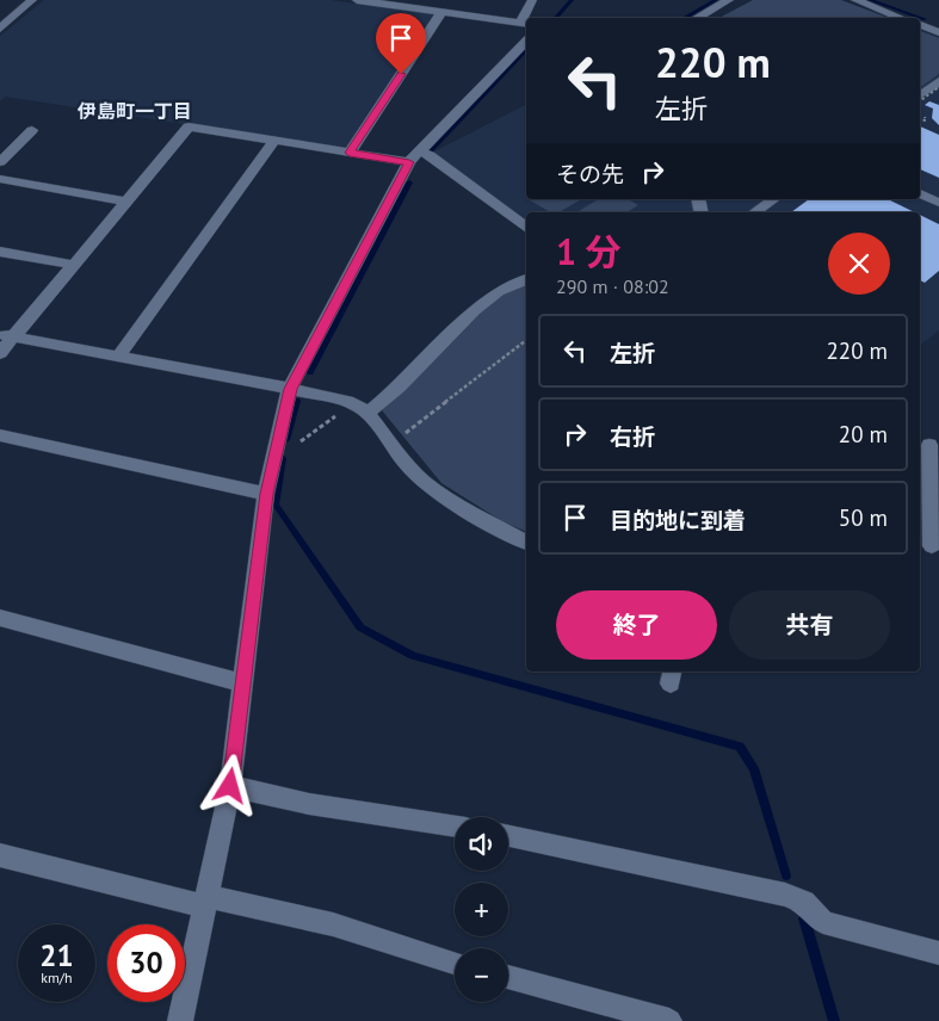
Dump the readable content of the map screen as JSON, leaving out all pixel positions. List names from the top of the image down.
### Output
{
  "districts": ["伊島町一丁目"],
  "page": {
    "turn": ["220 m", "左折"],
    "then": "その先",
    "heading": ["1 分", "290 m · 08:02"],
    "list": [
      {
        "name": "左折",
        "value": "220 m"
      },
      {
        "name": "右折",
        "value": "20 m"
      },
      {
        "name": "目的地に到着",
        "value": "50 m"
      }
    ],
    "buttons": ["終了", "共有"],
    "map_buttons": ["+", "−"],
    "speed": "21 km/h",
    "limit": "30"
  }
}
